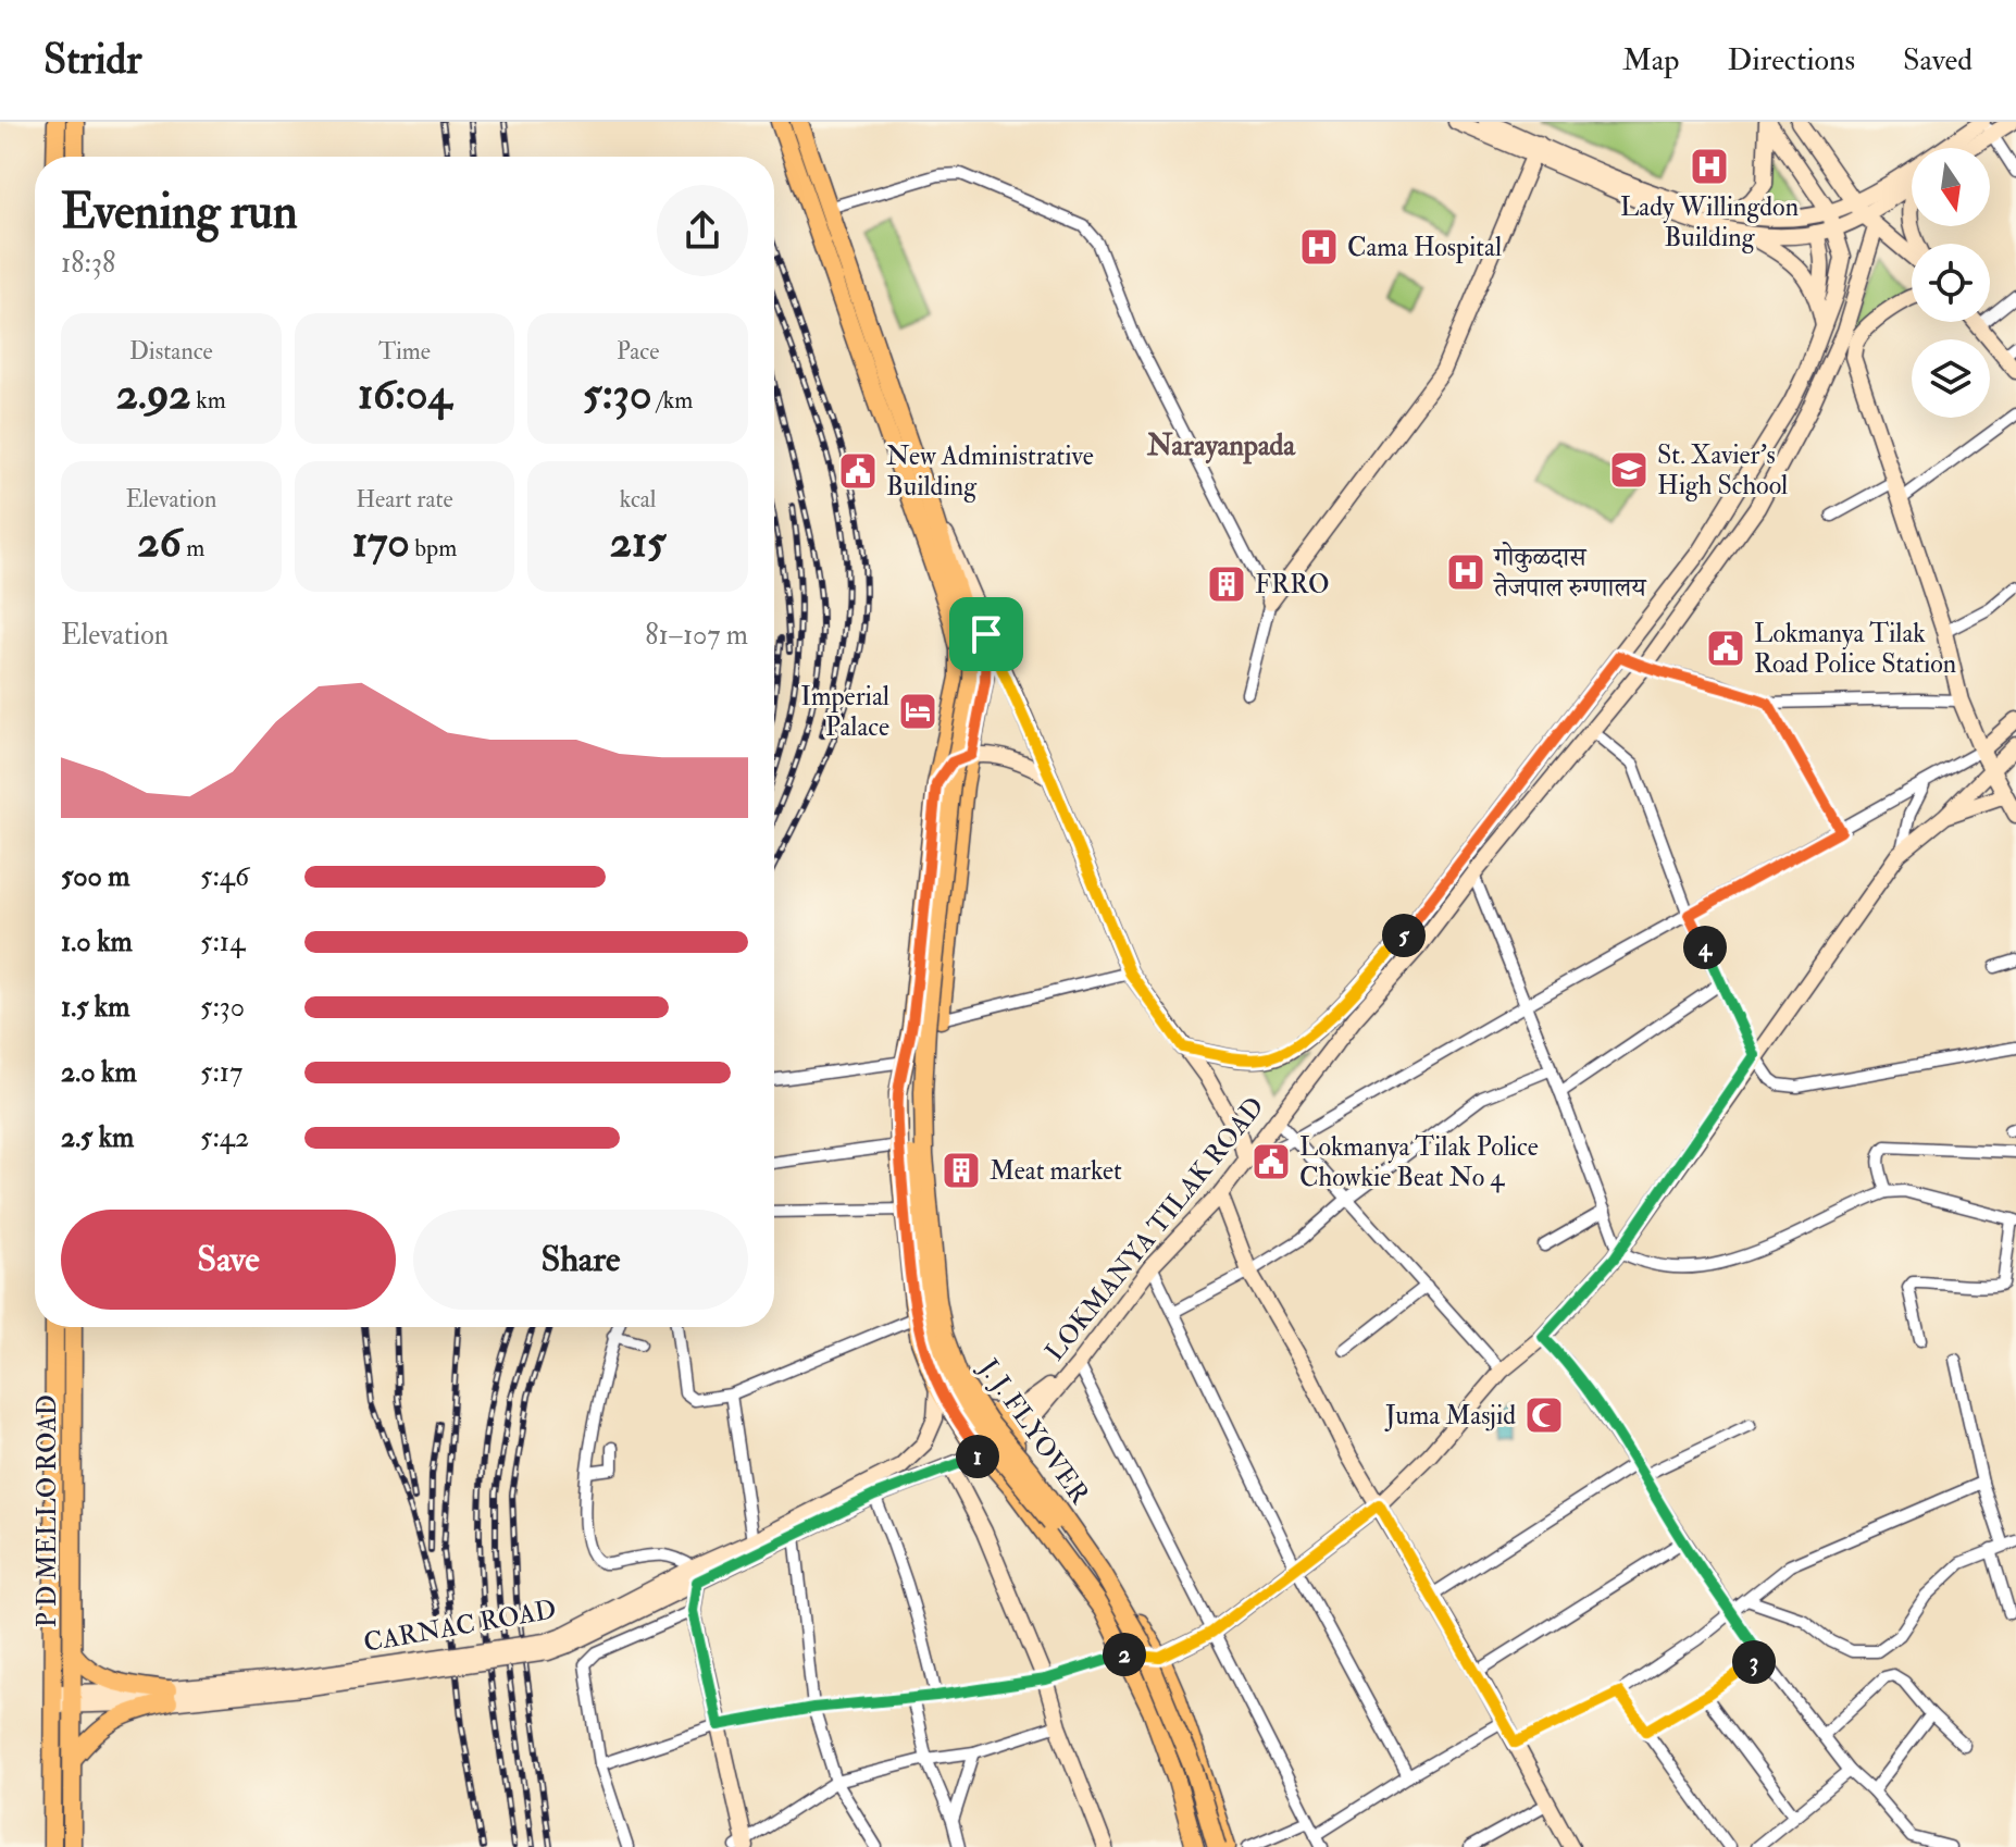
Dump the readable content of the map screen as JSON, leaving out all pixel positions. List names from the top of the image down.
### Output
{
  "streets": {
    "main road": [
      "LOKMANYA TILAK ROAD",
      "J. J. FLYOVER",
      "P D MELLO ROAD",
      "CARNAC ROAD"
    ]
  },
  "crossings": [
    ["LOKMANYA TILAK ROAD", "CARNAC ROAD"],
    ["P D MELLO ROAD", "CARNAC ROAD"]
  ],
  "districts": ["Narayanpada"],
  "places": {
    "hospital": ["Lady Willingdon Building", "Cama Hospital", "गोकुळदास तेजपाल रुग्णालय"],
    "school or university": ["St. Xavier's High School"],
    "public building": ["New Administrative Building", "Lokmanya Tilak Road Police Station", "Lokmanya Tilak Police Chowkie Beat No 4"],
    "building": ["FRRO", "Meat market"],
    "hotel": ["Imperial Palace"],
    "mosque": ["Juma Masjid"]
  },
  "north": "bottom",
  "page": {
    "header": "Stridr",
    "nav": ["Map", "Directions", "Saved"],
    "heading": ["Evening run", "18:38"],
    "stats": [
      ["Distance", "2.92 km"],
      ["Time", "16:04"],
      ["Pace", "5:30 /km"],
      ["Elevation", "26 m"],
      ["Heart rate", "170 bpm"],
      ["kcal", "215"]
    ],
    "chart": ["Elevation", "81–107 m"],
    "list": [
      {
        "name": "500 m",
        "note": "5:46"
      },
      {
        "name": "1.0 km",
        "note": "5:14"
      },
      {
        "name": "1.5 km",
        "note": "5:30"
      },
      {
        "name": "2.0 km",
        "note": "5:17"
      },
      {
        "name": "2.5 km",
        "note": "5:42"
      }
    ],
    "pins": [
      "5",
      "4",
      "1",
      "2",
      "3"
    ],
    "buttons": ["Save", "Share"]
  }
}
